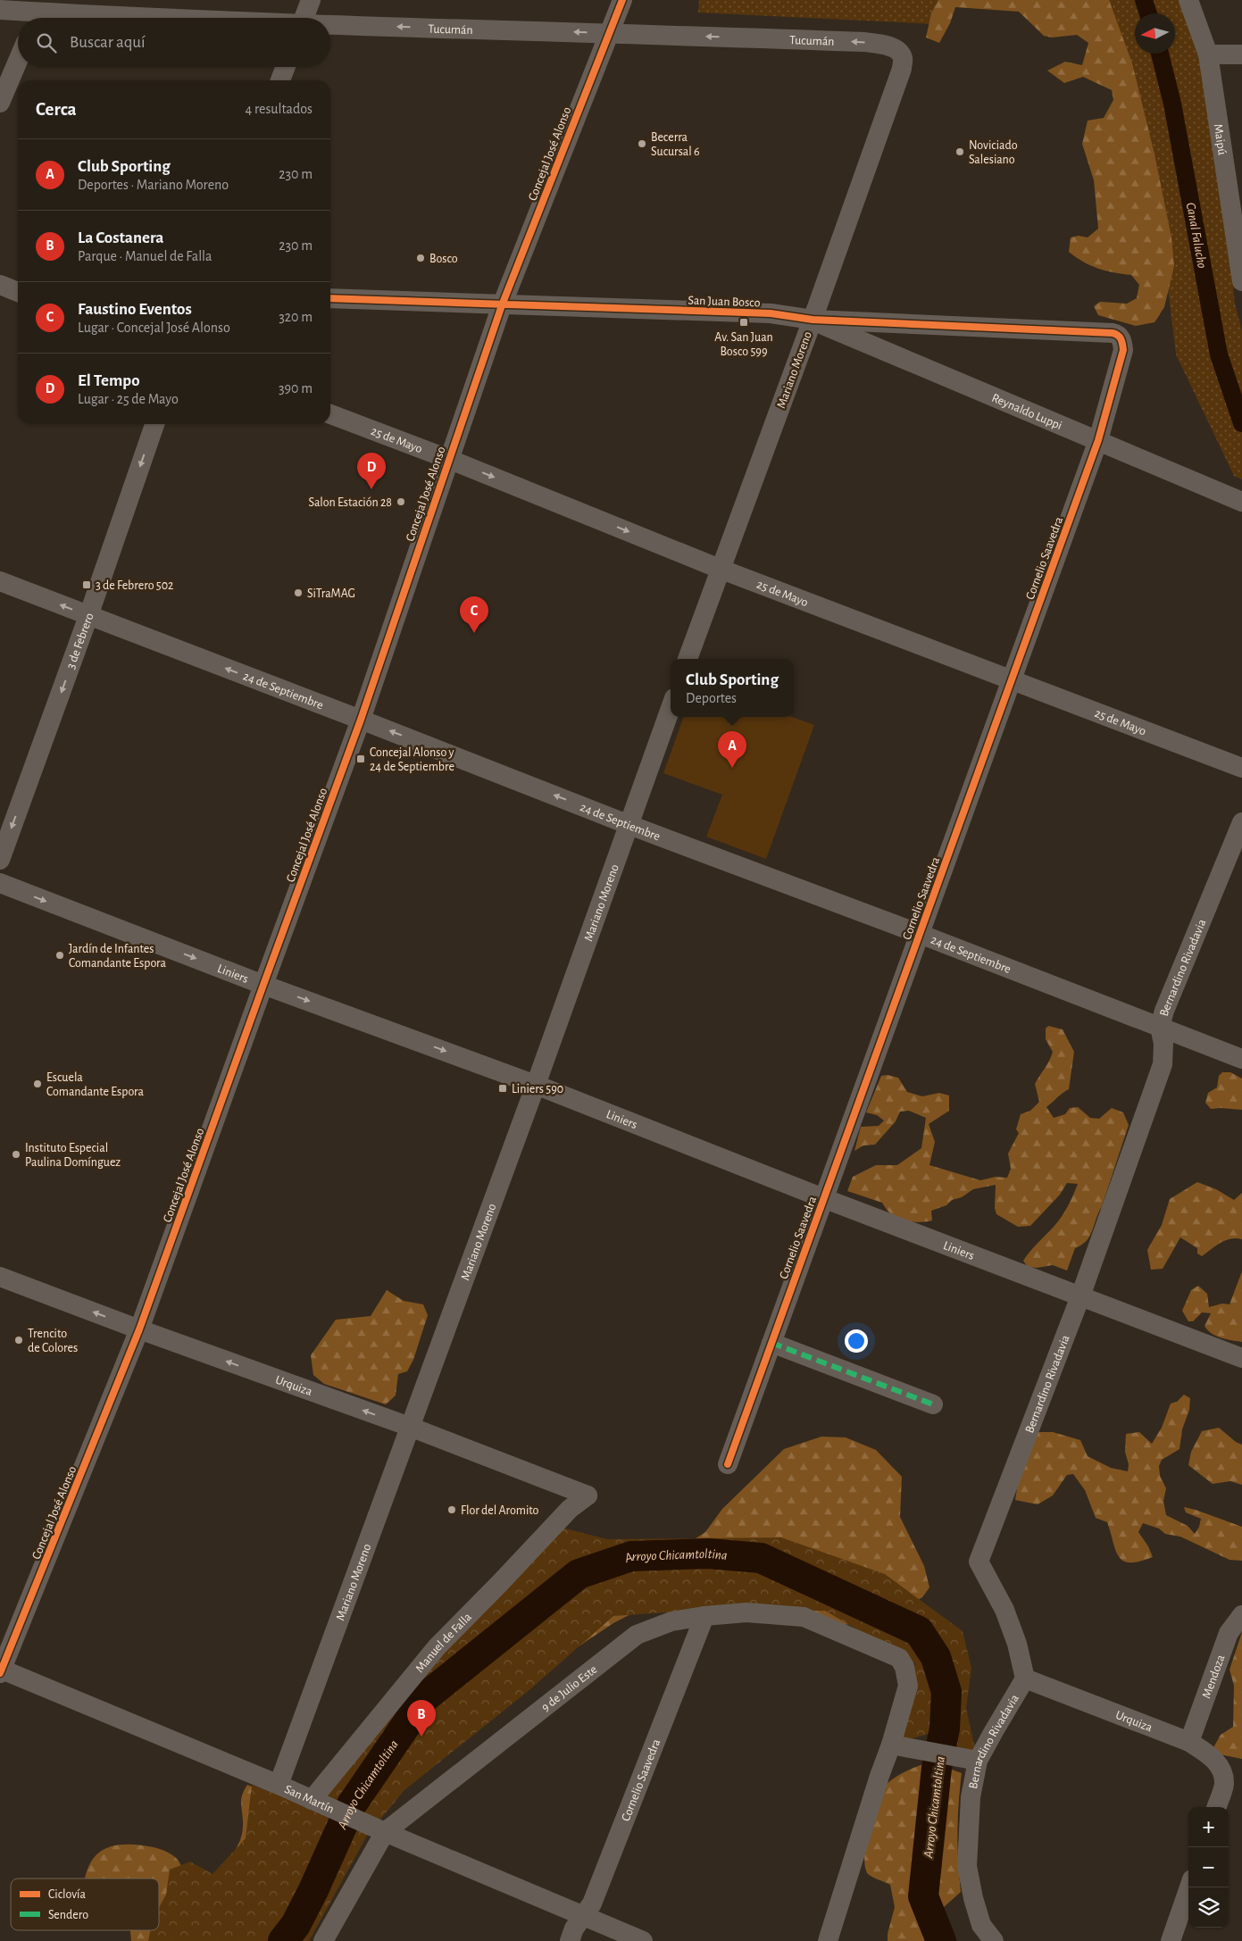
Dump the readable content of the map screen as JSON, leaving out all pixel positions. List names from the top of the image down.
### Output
{
  "streets": {
    "street": [
      "Tucumán",
      "Maipú",
      "Concejal José Alonso",
      "San Juan Bosco",
      "Mariano Moreno",
      "Reynaldo Luppi",
      "25 de Mayo",
      "Cornelio Saavedra",
      "3 de Febrero",
      "24 de Septiembre",
      "Bernardino Rivadavia",
      "Liniers",
      "Urquiza",
      "Manuel de Falla",
      "Mendoza",
      "9 de Julio Este",
      "San Martín"
    ]
  },
  "crossings": [
    ["Tucumán", "Concejal José Alonso"],
    ["Tucumán", "Mariano Moreno"],
    ["Concejal José Alonso", "San Juan Bosco"],
    ["Concejal José Alonso", "25 de Mayo"],
    ["Concejal José Alonso", "24 de Septiembre"],
    ["Concejal José Alonso", "Liniers"],
    ["Concejal José Alonso", "Urquiza"],
    ["Concejal José Alonso", "San Martín"],
    ["San Juan Bosco", "Mariano Moreno"],
    ["San Juan Bosco", "Reynaldo Luppi"],
    ["San Juan Bosco", "Cornelio Saavedra"],
    ["Mariano Moreno", "Reynaldo Luppi"],
    ["Mariano Moreno", "25 de Mayo"],
    ["Mariano Moreno", "24 de Septiembre"],
    ["Mariano Moreno", "Liniers"],
    ["Mariano Moreno", "Urquiza"],
    ["Mariano Moreno", "San Martín"],
    ["Reynaldo Luppi", "Cornelio Saavedra"],
    ["25 de Mayo", "Cornelio Saavedra"],
    ["Cornelio Saavedra", "24 de Septiembre"],
    ["Cornelio Saavedra", "Liniers"],
    ["Cornelio Saavedra", "9 de Julio Este"],
    ["Cornelio Saavedra", "San Martín"],
    ["3 de Febrero", "24 de Septiembre"],
    ["24 de Septiembre", "Bernardino Rivadavia"],
    ["Bernardino Rivadavia", "Liniers"],
    ["Bernardino Rivadavia", "Urquiza"],
    ["Urquiza", "Manuel de Falla"],
    ["Urquiza", "Mendoza"],
    ["Manuel de Falla", "San Martín"],
    ["9 de Julio Este", "San Martín"]
  ],
  "one_way": [
    "Tucumán",
    "3 de Febrero",
    "24 de Septiembre",
    "Liniers",
    "Urquiza"
  ],
  "water": ["Canal Falucho", "Arroyo Chicamtoltina"],
  "places": {
    "other": [
      "Becerra Sucursal 6",
      "Noviciado Salesiano",
      "Bosco",
      "Salon Estación 28",
      "SiTraMAG",
      "Jardín de Infantes Comandante Espora",
      "Escuela Comandante Espora",
      "Instituto Especial Paulina Domínguez",
      "Trencito de Colores",
      "Flor del Aromito"
    ],
    "transit": [
      "Av. San Juan Bosco 599",
      "3 de Febrero 502",
      "Concejal Alonso y 24 de Septiembre",
      "Liniers 590"
    ]
  },
  "legend": ["Ciclovía", "Sendero"],
  "north": "left",
  "page": {
    "search": "Buscar aquí",
    "heading": ["Cerca", "4 resultados"],
    "list": [
      {
        "mark": "A",
        "name": "Club Sporting",
        "note": "Deportes · Mariano Moreno",
        "value": "230 m"
      },
      {
        "mark": "B",
        "name": "La Costanera",
        "note": "Parque · Manuel de Falla",
        "value": "230 m"
      },
      {
        "mark": "C",
        "name": "Faustino Eventos",
        "note": "Lugar · Concejal José Alonso",
        "value": "320 m"
      },
      {
        "mark": "D",
        "name": "El Tempo",
        "note": "Lugar · 25 de Mayo",
        "value": "390 m"
      }
    ],
    "pins": [
      "D",
      "C",
      "A",
      "B"
    ],
    "popup": ["Club Sporting", "Deportes"],
    "map_buttons": ["+", "−"]
  }
}
